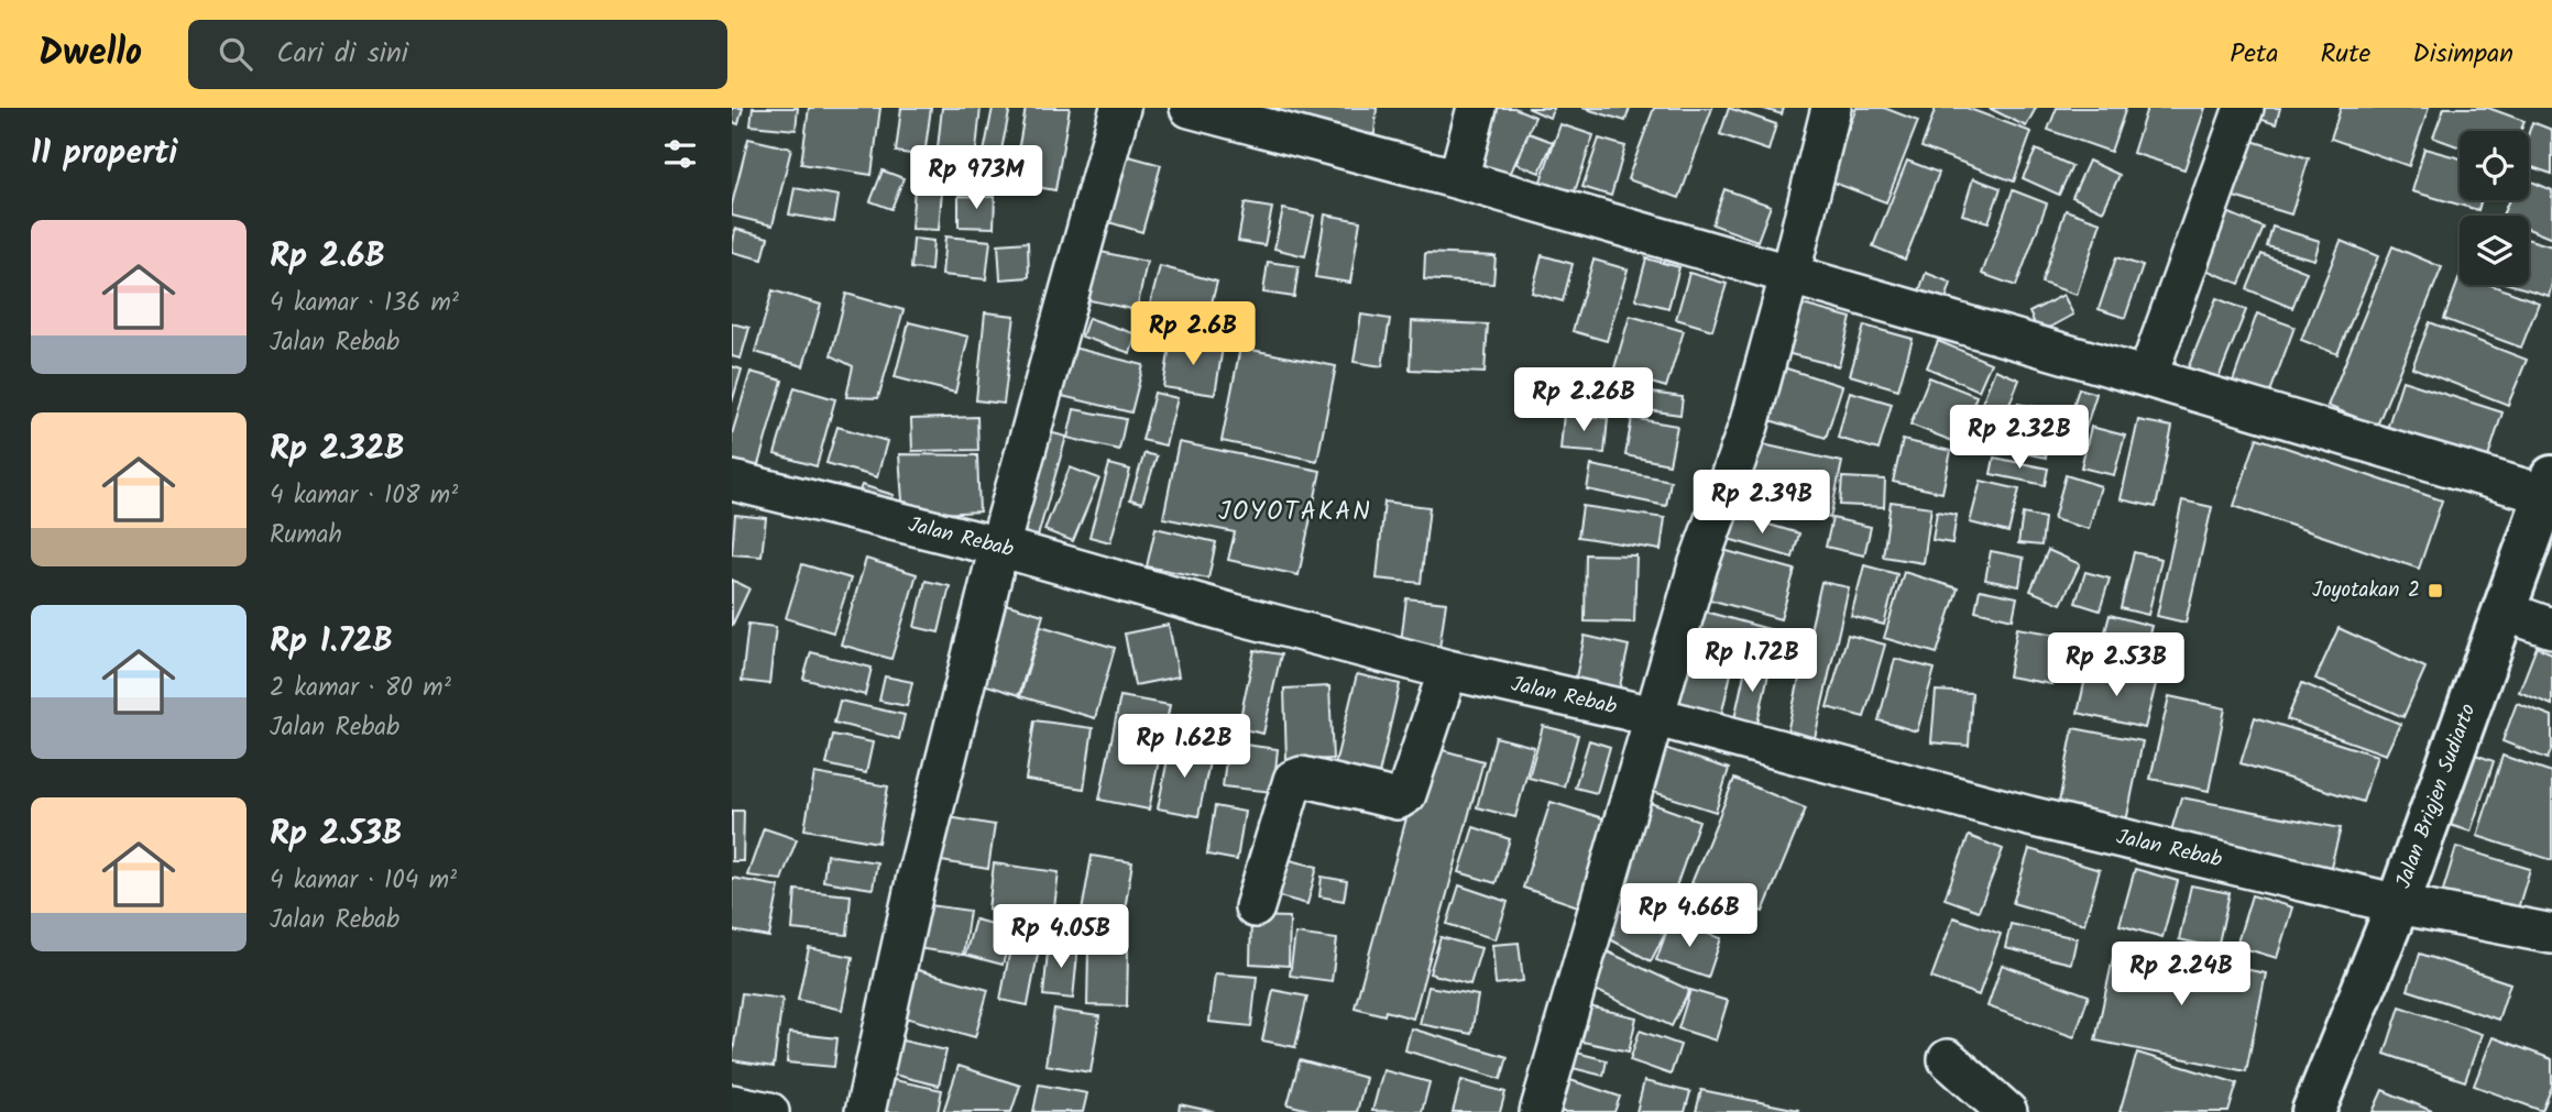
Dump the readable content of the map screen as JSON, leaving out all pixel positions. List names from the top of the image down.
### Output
{
  "streets": {
    "main road": ["Jalan Brigjen Sudiarto"],
    "street": ["Jalan Rebab"]
  },
  "crossings": [
    ["Jalan Rebab", "Jalan Brigjen Sudiarto"]
  ],
  "districts": ["JOYOTAKAN"],
  "places": {
    "transit": ["Joyotakan 2"]
  },
  "page": {
    "header": "Dwello",
    "search": "Cari di sini",
    "nav": ["Peta", "Rute", "Disimpan"],
    "heading": "11 properti",
    "price": [
      "Rp 973M",
      "Rp 2.6B",
      "Rp 2.26B",
      "Rp 2.32B",
      "Rp 2.39B",
      "Rp 1.72B",
      "Rp 2.53B",
      "Rp 1.62B",
      "Rp 4.66B",
      "Rp 4.05B",
      "Rp 2.24B"
    ],
    "list": [
      {
        "name": "Rp 2.6B",
        "note": "4 kamar · 136 m² · Jalan Rebab"
      },
      {
        "name": "Rp 2.32B",
        "note": "4 kamar · 108 m² · Rumah"
      },
      {
        "name": "Rp 1.72B",
        "note": "2 kamar · 80 m² · Jalan Rebab"
      },
      {
        "name": "Rp 2.53B",
        "note": "4 kamar · 104 m² · Jalan Rebab"
      }
    ]
  }
}
